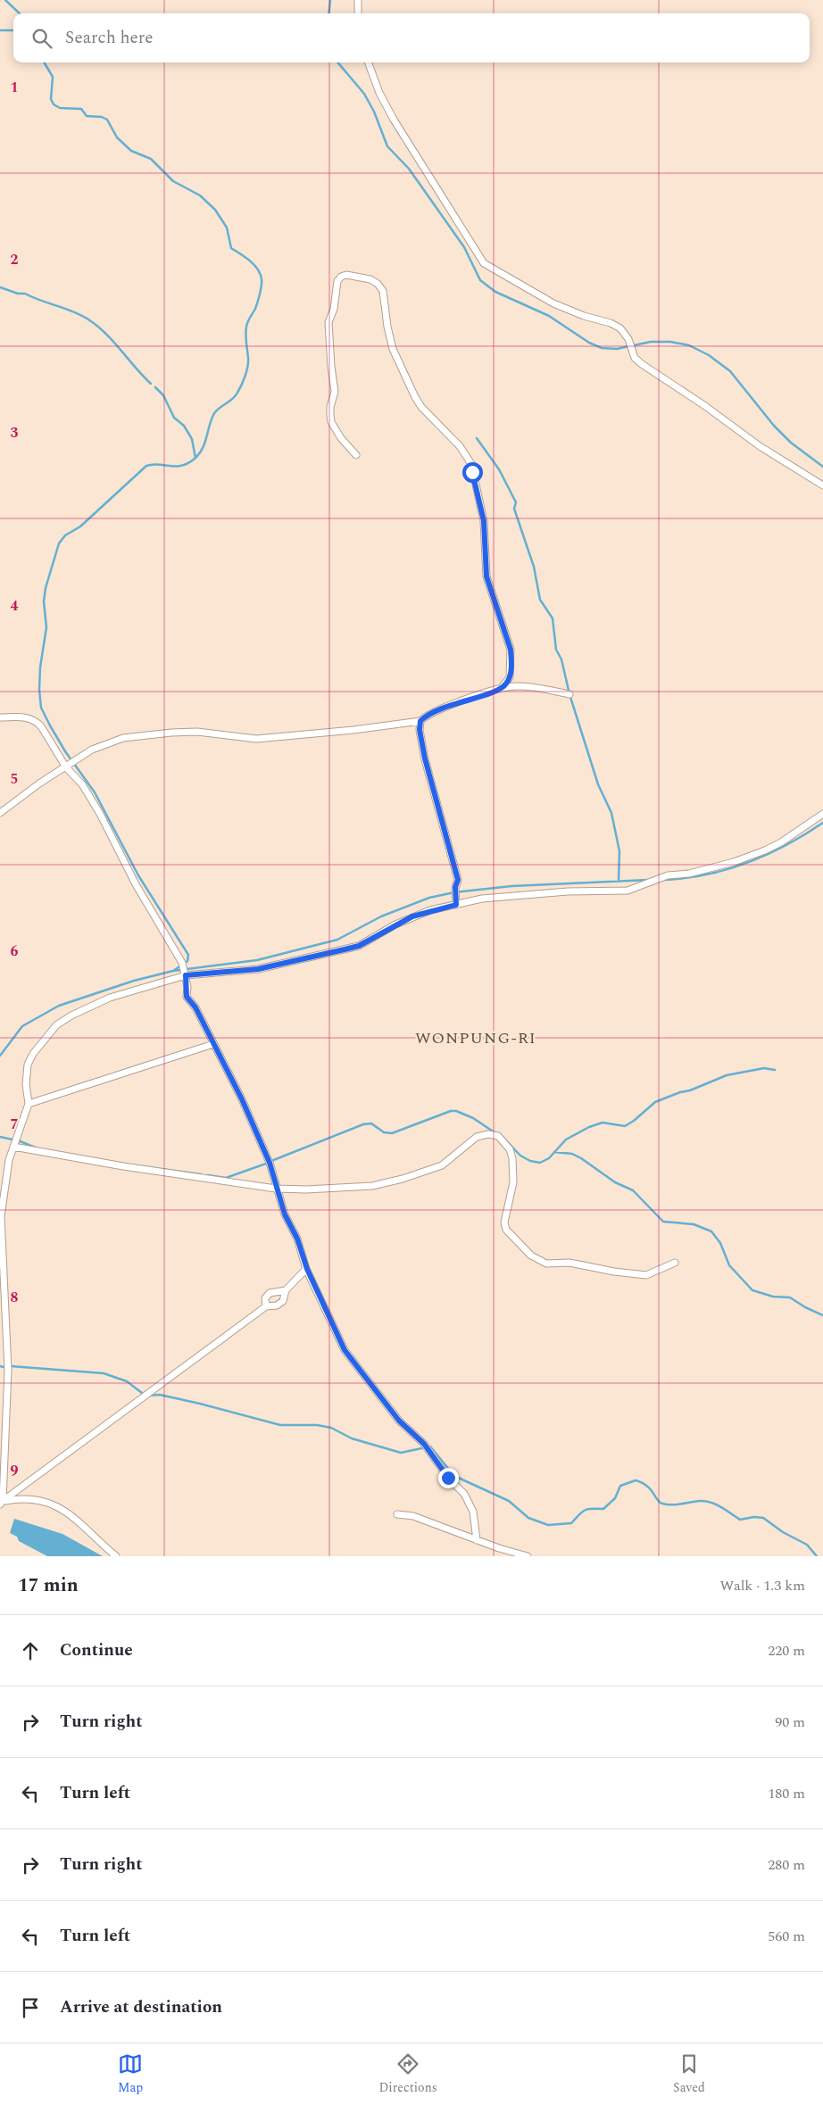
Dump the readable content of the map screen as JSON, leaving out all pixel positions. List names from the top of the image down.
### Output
{
  "districts": ["WONPUNG-RI"],
  "page": {
    "search": "Search here",
    "heading": ["17 min", "Walk · 1.3 km"],
    "list": [
      ["Continue", "220 m"],
      ["Turn right", "90 m"],
      ["Turn left", "180 m"],
      ["Turn right", "280 m"],
      ["Turn left", "560 m"],
      "Arrive at destination"
    ],
    "nav": ["Map", "Directions", "Saved"]
  },
  "grid": {
    "rows": [
      "1",
      "2",
      "3",
      "4",
      "5",
      "6",
      "7",
      "8",
      "9"
    ]
  }
}
